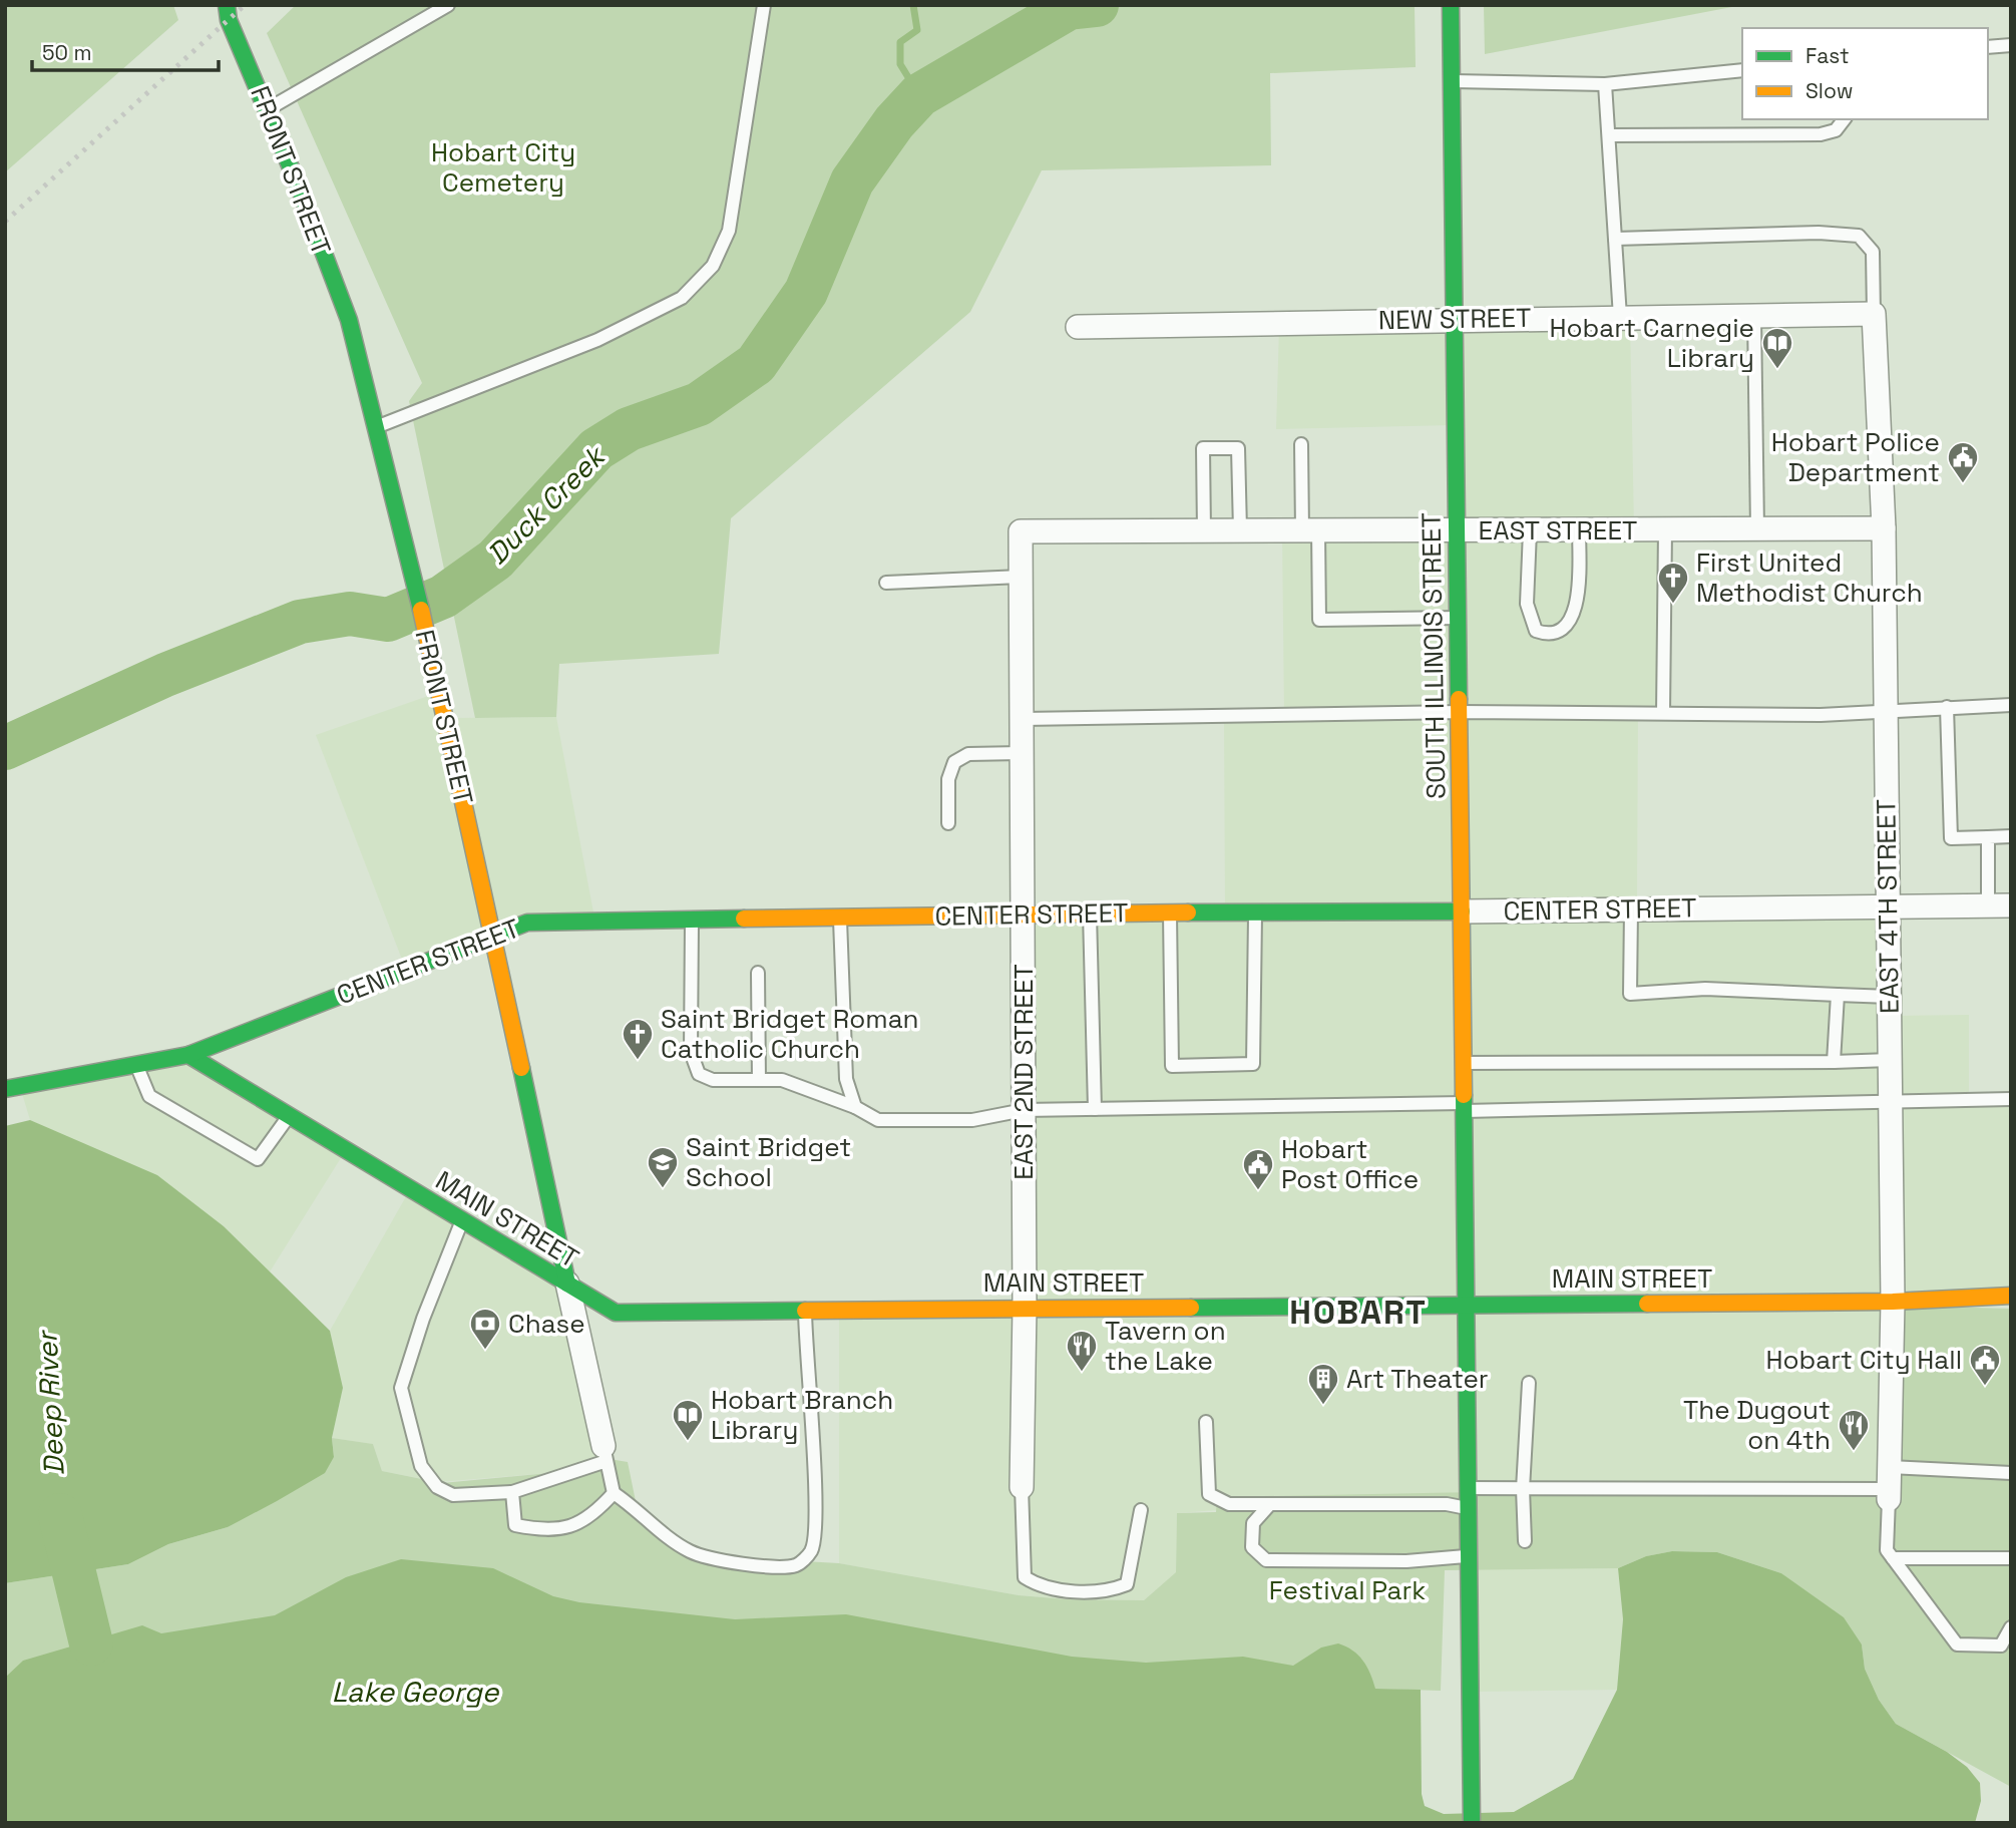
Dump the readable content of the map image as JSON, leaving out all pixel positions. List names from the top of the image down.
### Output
{
  "streets": {
    "street": [
      "FRONT STREET",
      "NEW STREET",
      "EAST STREET",
      "SOUTH ILLINOIS STREET",
      "EAST 4TH STREET",
      "CENTER STREET",
      "EAST 2ND STREET",
      "MAIN STREET"
    ]
  },
  "crossings": [
    ["FRONT STREET", "CENTER STREET"],
    ["FRONT STREET", "MAIN STREET"],
    ["NEW STREET", "SOUTH ILLINOIS STREET"],
    ["NEW STREET", "EAST 4TH STREET"],
    ["EAST STREET", "SOUTH ILLINOIS STREET"],
    ["EAST STREET", "EAST 4TH STREET"],
    ["EAST STREET", "EAST 2ND STREET"],
    ["SOUTH ILLINOIS STREET", "CENTER STREET"],
    ["SOUTH ILLINOIS STREET", "MAIN STREET"],
    ["EAST 4TH STREET", "CENTER STREET"],
    ["EAST 4TH STREET", "MAIN STREET"],
    ["CENTER STREET", "EAST 2ND STREET"],
    ["CENTER STREET", "MAIN STREET"],
    ["EAST 2ND STREET", "MAIN STREET"]
  ],
  "districts": ["HOBART"],
  "water": ["Duck Creek", "Deep River", "Lake George"],
  "parks": ["Hobart City Cemetery", "Festival Park"],
  "places": {
    "library": ["Hobart Carnegie Library", "Hobart Branch Library"],
    "public building": ["Hobart Police Department", "Hobart Post Office", "Hobart City Hall"],
    "church": ["First United Methodist Church", "Saint Bridget Roman Catholic Church"],
    "school or university": ["Saint Bridget School"],
    "bank": ["Chase"],
    "restaurant": ["Tavern on the Lake", "The Dugout on 4th"],
    "building": ["Art Theater"]
  },
  "legend": ["Fast", "Slow"],
  "scale_bar": "50 m"
}
